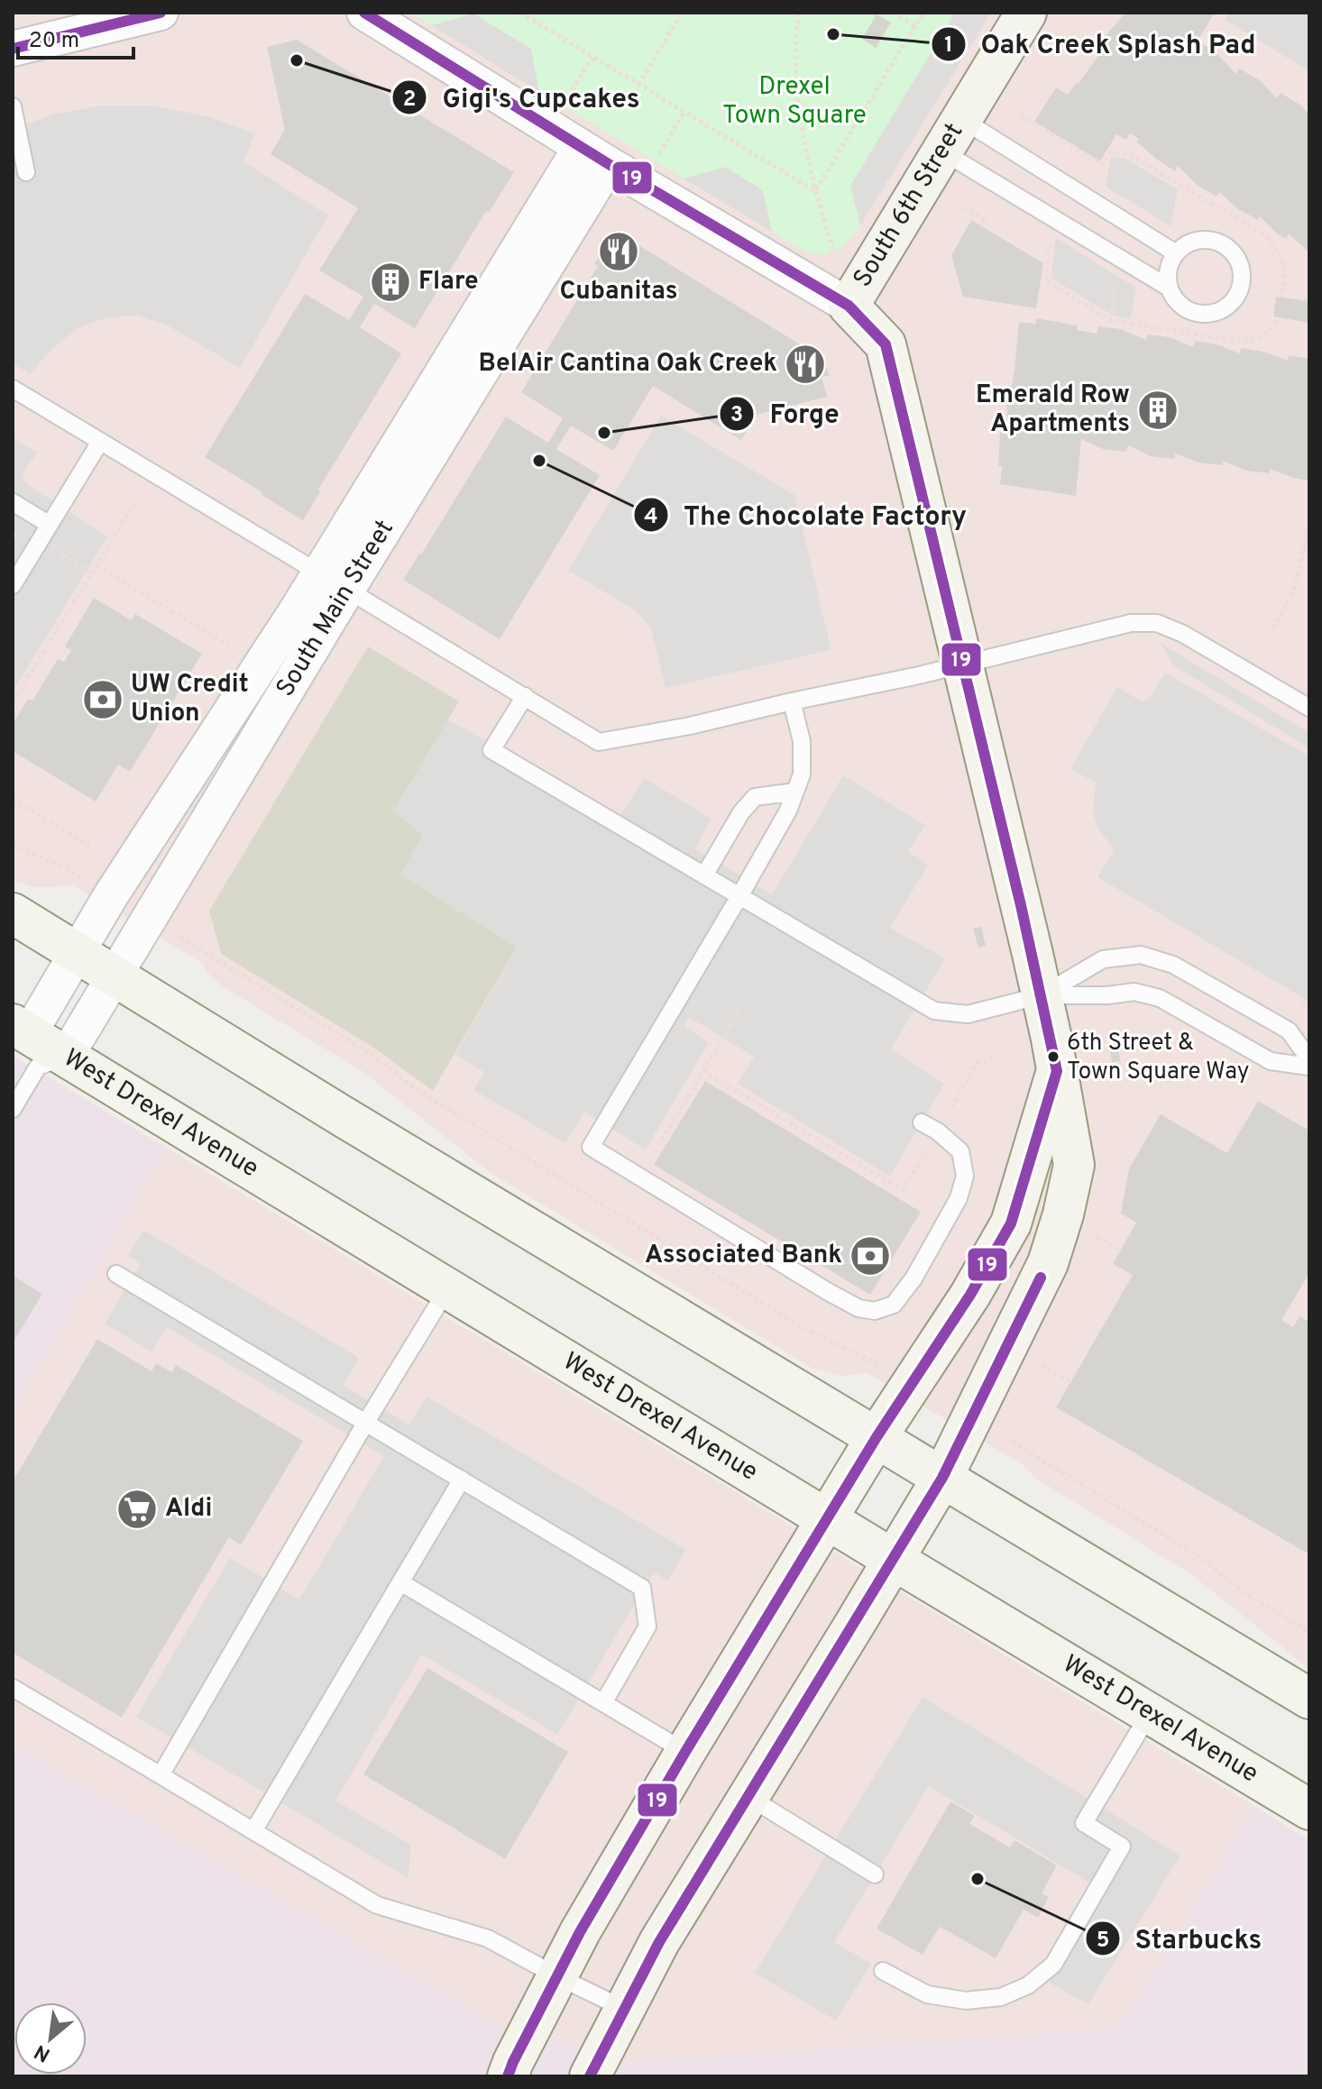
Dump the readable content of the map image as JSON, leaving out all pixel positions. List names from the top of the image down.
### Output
{
  "streets": {
    "street": ["South 6th Street", "South Main Street", "West Drexel Avenue"]
  },
  "crossings": [
    ["South 6th Street", "West Drexel Avenue"],
    ["South Main Street", "West Drexel Avenue"]
  ],
  "parks": ["Drexel Town Square"],
  "places": {
    "other": [
      "Oak Creek Splash Pad",
      "Gigi's Cupcakes",
      "Forge",
      "The Chocolate Factory",
      "6th Street & Town Square Way",
      "Starbucks"
    ],
    "restaurant": ["Cubanitas", "BelAir Cantina Oak Creek"],
    "building": ["Flare", "Emerald Row Apartments"],
    "bank": ["UW Credit Union", "Associated Bank"],
    "supermarket": ["Aldi"]
  },
  "lines": ["transit line 19"],
  "scale_bar": "20 m",
  "north": "bottom left"
}
